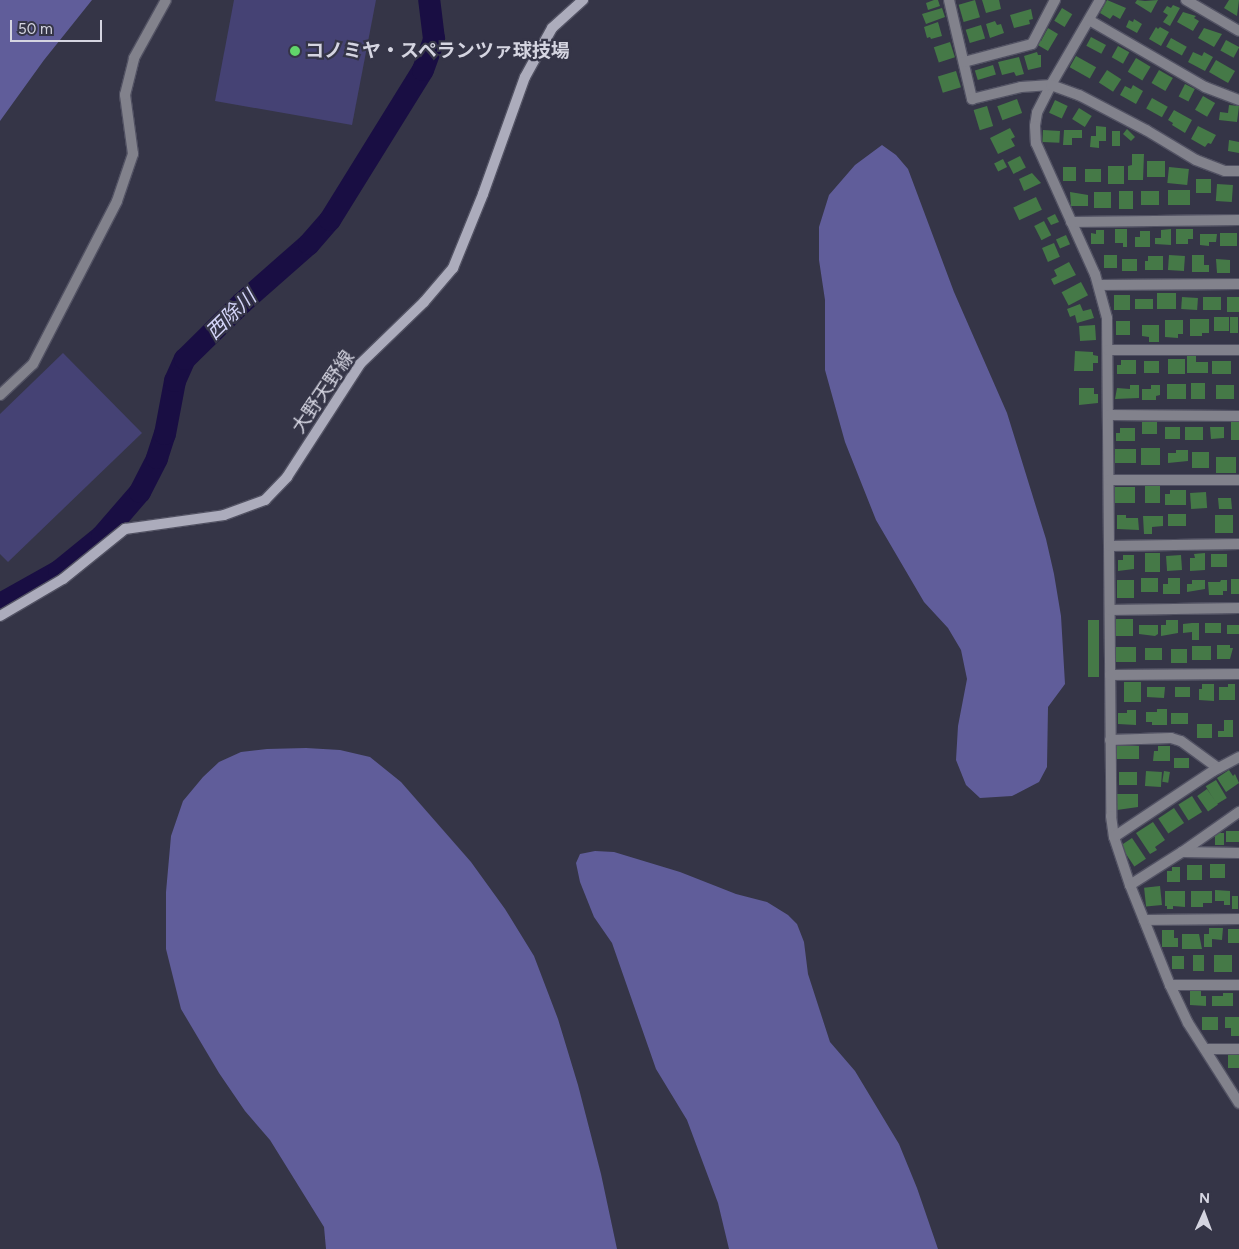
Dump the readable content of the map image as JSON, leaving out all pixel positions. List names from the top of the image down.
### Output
{
  "streets": {
    "main road": ["大野天野線"]
  },
  "water": ["西除川"],
  "places": ["コノミヤ・スペランツァ球技場"],
  "scale_bar": "50 m",
  "north": "top"
}
